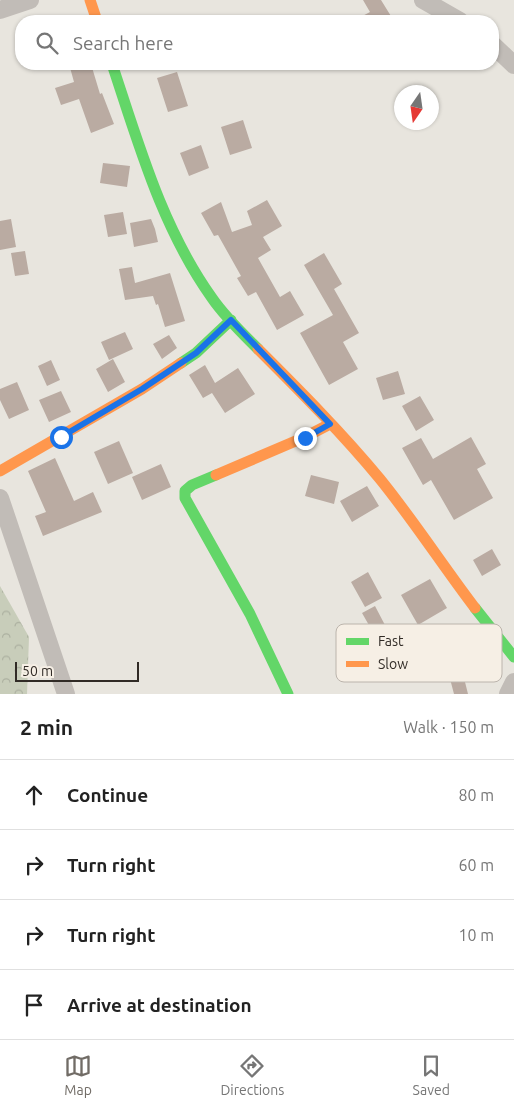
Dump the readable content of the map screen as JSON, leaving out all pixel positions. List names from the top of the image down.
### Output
{
  "legend": ["Fast", "Slow"],
  "scale_bar": "50 m",
  "north": "bottom",
  "page": {
    "search": "Search here",
    "scale": "50 m",
    "heading": ["2 min", "Walk · 150 m"],
    "list": [
      ["Continue", "80 m"],
      ["Turn right", "60 m"],
      ["Turn right", "10 m"],
      "Arrive at destination"
    ],
    "nav": ["Map", "Directions", "Saved"]
  }
}
